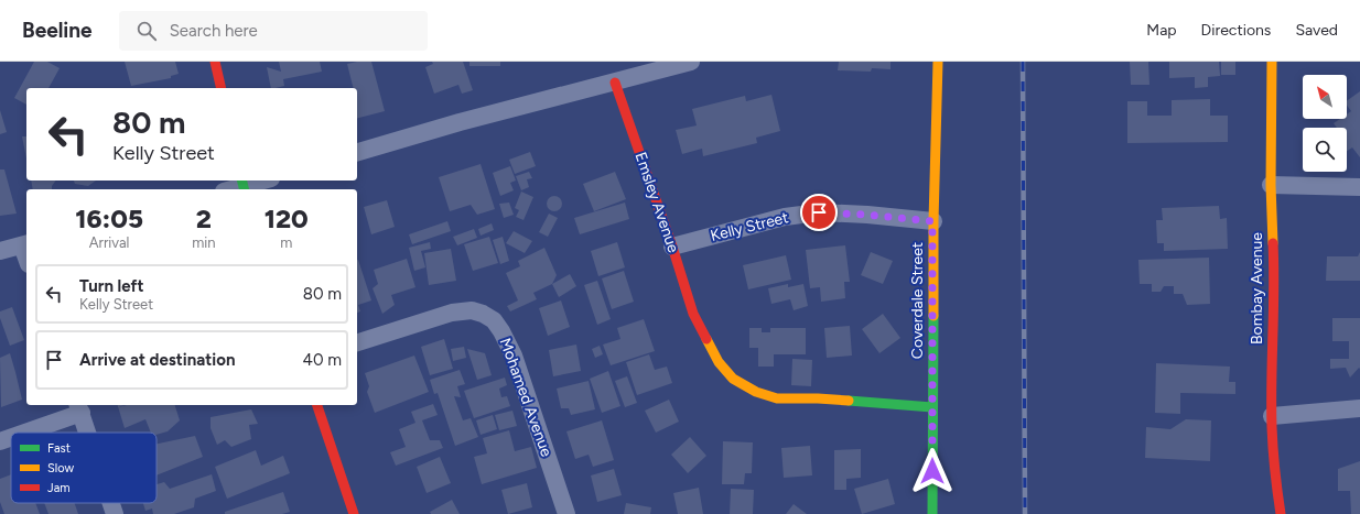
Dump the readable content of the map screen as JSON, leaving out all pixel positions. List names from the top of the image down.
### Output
{
  "streets": {
    "street": [
      "Emsley Avenue",
      "Kelly Street",
      "Bombay Avenue",
      "Coverdale Street",
      "Mohamed Avenue"
    ]
  },
  "crossings": [
    ["Emsley Avenue", "Kelly Street"],
    ["Emsley Avenue", "Coverdale Street"],
    ["Kelly Street", "Coverdale Street"]
  ],
  "legend": ["Fast", "Slow", "Jam"],
  "north": "top left",
  "page": {
    "header": "Beeline",
    "search": "Search here",
    "nav": ["Map", "Directions", "Saved"],
    "turn": ["80 m", "Kelly Street"],
    "eta": [
      "16:05",
      "Arrival",
      "2",
      "min",
      "120",
      "m"
    ],
    "list": [
      {
        "name": "Turn left",
        "note": "Kelly Street",
        "value": "80 m"
      },
      {
        "name": "Arrive at destination",
        "value": "40 m"
      }
    ]
  }
}
